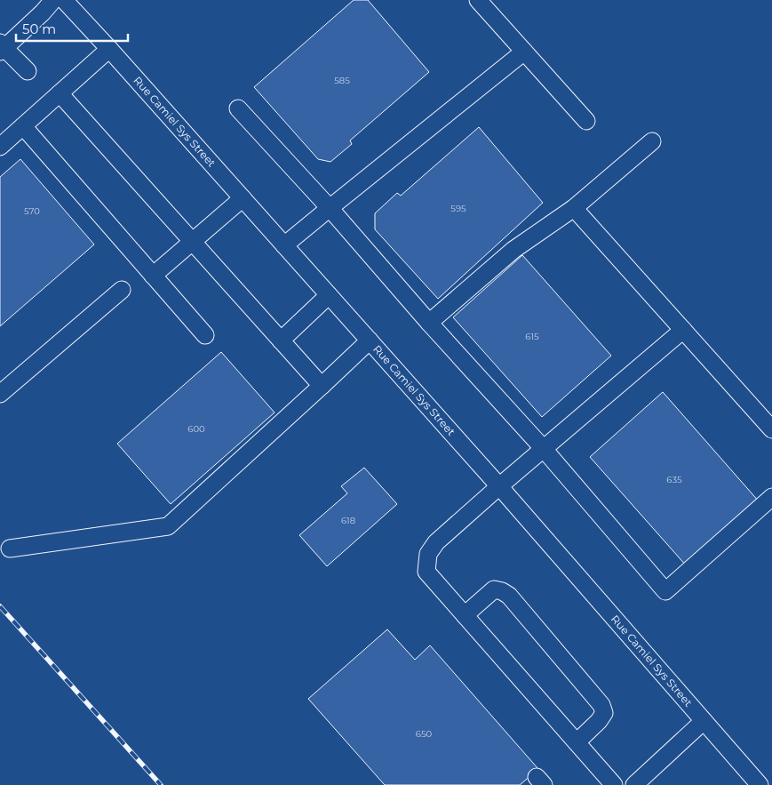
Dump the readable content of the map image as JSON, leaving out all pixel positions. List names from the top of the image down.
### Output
{
  "streets": {
    "street": ["Rue Camiel Sys Street"]
  },
  "house_numbers": [
    "585",
    "595",
    "570",
    "615",
    "600",
    "635",
    "618",
    "650"
  ],
  "scale_bar": "50 m"
}
